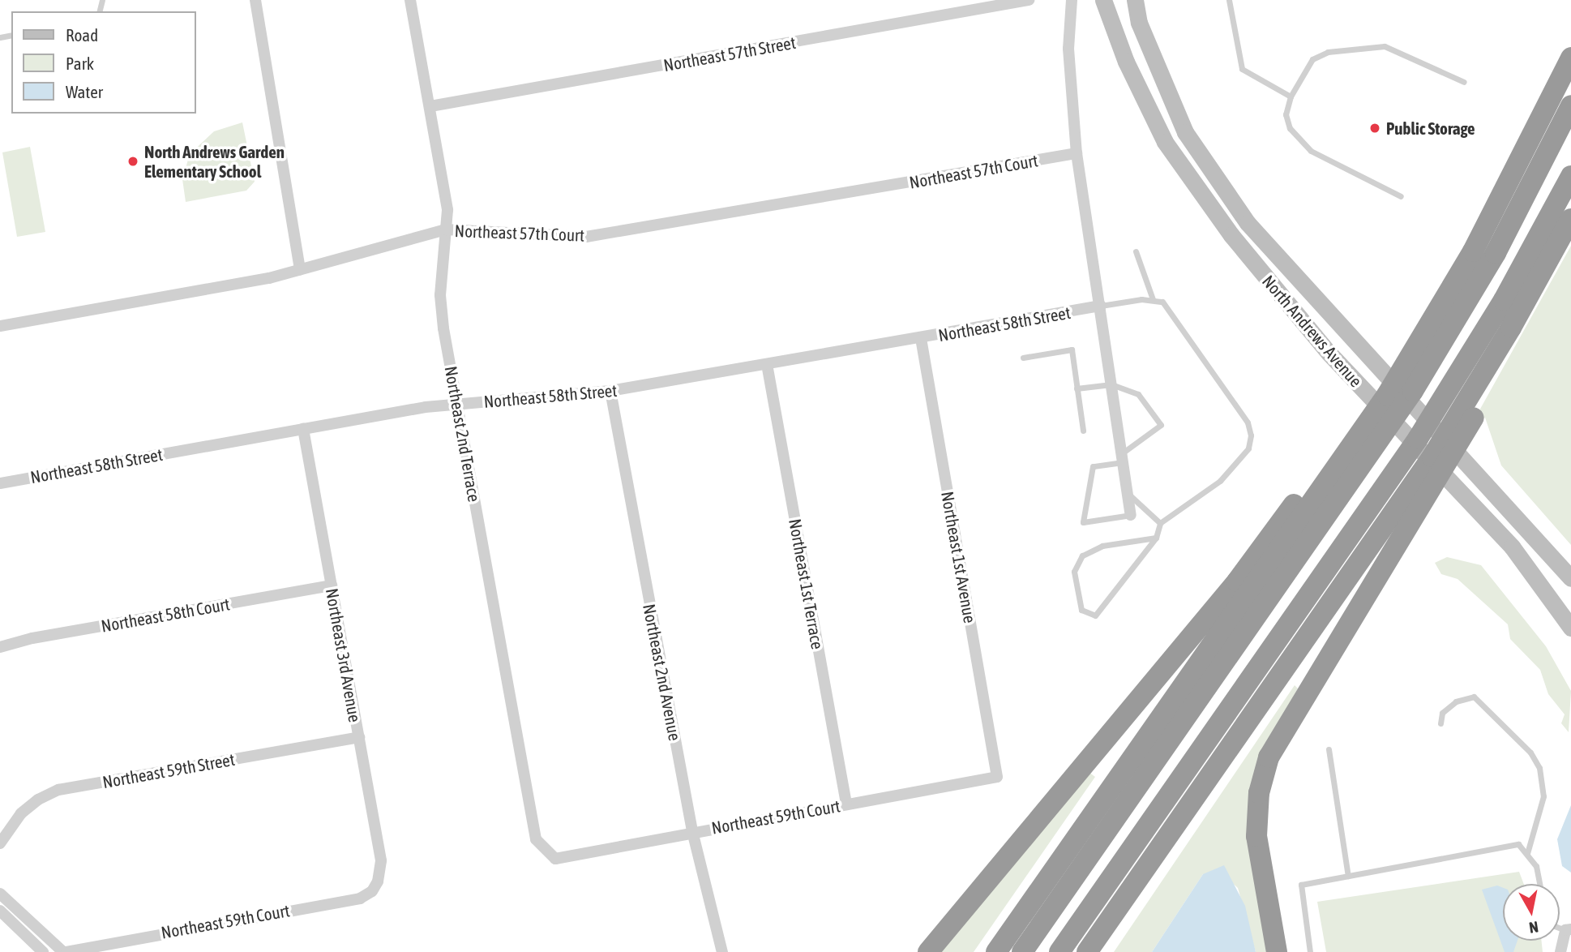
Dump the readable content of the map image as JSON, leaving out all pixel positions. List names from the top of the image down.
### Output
{
  "streets": {
    "main road": ["North Andrews Avenue"],
    "street": [
      "Northeast 57th Street",
      "Northeast 57th Court",
      "Northeast 58th Street",
      "Northeast 2nd Terrace",
      "Northeast 1st Avenue",
      "Northeast 1st Terrace",
      "Northeast 58th Court",
      "Northeast 3rd Avenue",
      "Northeast 2nd Avenue",
      "Northeast 59th Street",
      "Northeast 59th Court"
    ]
  },
  "crossings": [
    ["Northeast 57th Street", "Northeast 2nd Terrace"],
    ["Northeast 57th Court", "Northeast 2nd Terrace"],
    ["Northeast 58th Street", "Northeast 2nd Terrace"],
    ["Northeast 58th Street", "Northeast 1st Avenue"],
    ["Northeast 58th Street", "Northeast 1st Terrace"],
    ["Northeast 58th Street", "Northeast 3rd Avenue"],
    ["Northeast 58th Street", "Northeast 2nd Avenue"],
    ["Northeast 2nd Terrace", "Northeast 59th Court"],
    ["Northeast 1st Avenue", "Northeast 59th Court"],
    ["Northeast 1st Terrace", "Northeast 59th Court"],
    ["Northeast 58th Court", "Northeast 3rd Avenue"],
    ["Northeast 3rd Avenue", "Northeast 59th Street"],
    ["Northeast 3rd Avenue", "Northeast 59th Court"],
    ["Northeast 2nd Avenue", "Northeast 59th Court"]
  ],
  "places": ["Public Storage", "North Andrews Garden Elementary School"],
  "legend": ["Road", "Park", "Water"],
  "north": "bottom"
}
